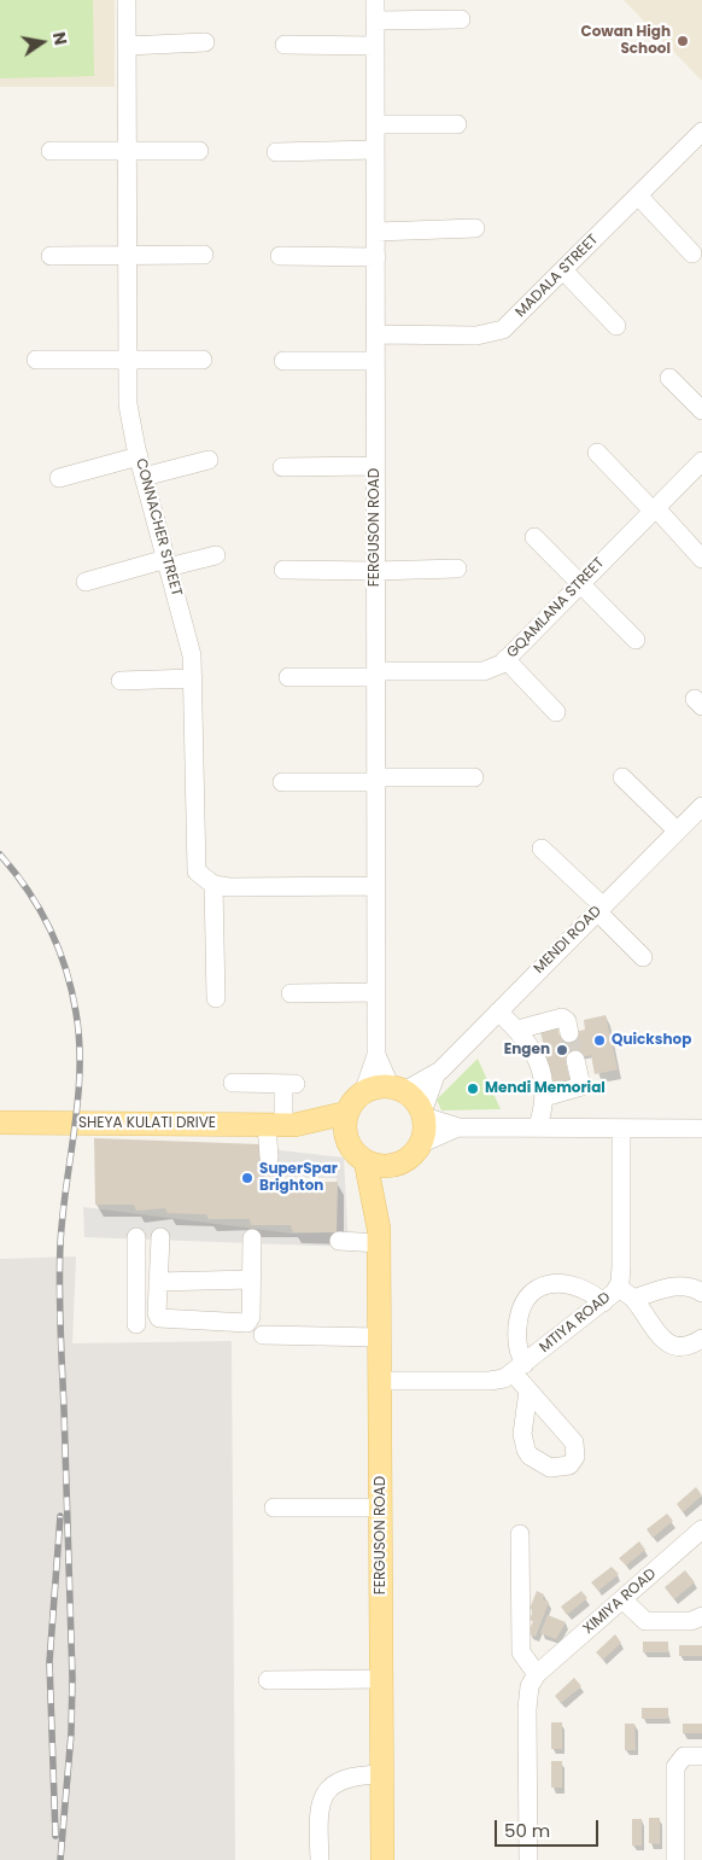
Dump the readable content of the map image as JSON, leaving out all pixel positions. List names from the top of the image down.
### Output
{
  "streets": {
    "main road": ["FERGUSON ROAD", "SHEYA KULATI DRIVE"],
    "street": [
      "MADALA STREET",
      "CONNACHER STREET",
      "GQAMLANA STREET",
      "MENDI ROAD",
      "MTIYA ROAD",
      "XIMIYA ROAD"
    ]
  },
  "crossings": [
    ["MADALA STREET", "FERGUSON ROAD"],
    ["FERGUSON ROAD", "GQAMLANA STREET"],
    ["FERGUSON ROAD", "MENDI ROAD"],
    ["FERGUSON ROAD", "SHEYA KULATI DRIVE"],
    ["FERGUSON ROAD", "MTIYA ROAD"],
    ["MENDI ROAD", "SHEYA KULATI DRIVE"]
  ],
  "places": [
    "Cowan High School",
    "Quickshop",
    "Engen",
    "Mendi Memorial",
    "SuperSpar Brighton"
  ],
  "scale_bar": "50 m",
  "north": "right"
}
